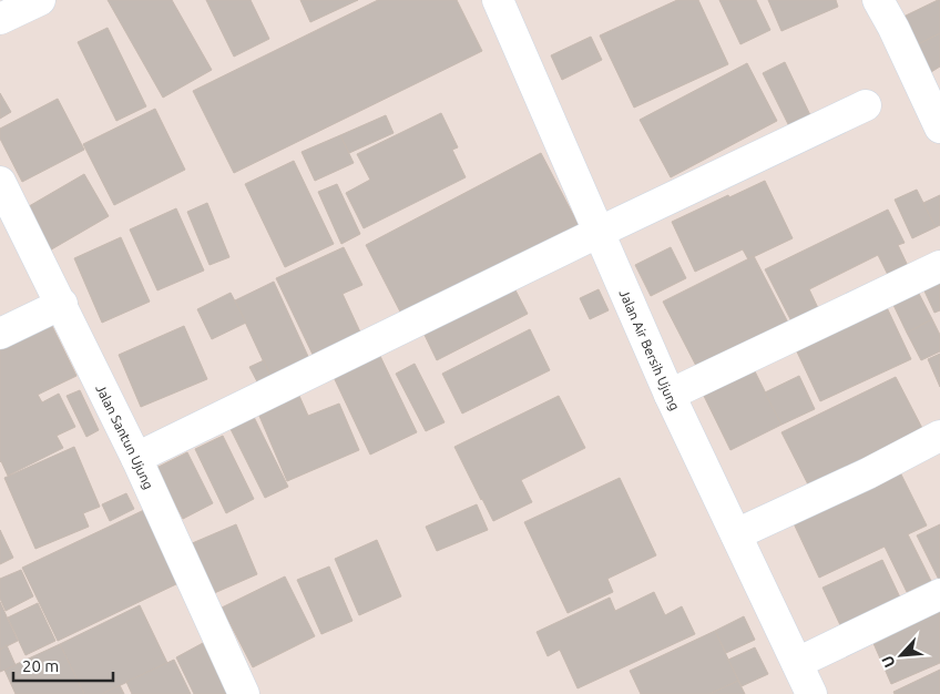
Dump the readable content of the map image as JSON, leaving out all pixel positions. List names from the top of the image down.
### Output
{
  "streets": {
    "street": ["Jalan Air Bersih Ujung", "Jalan Santun Ujung"]
  },
  "scale_bar": "20 m",
  "north": "bottom left"
}
